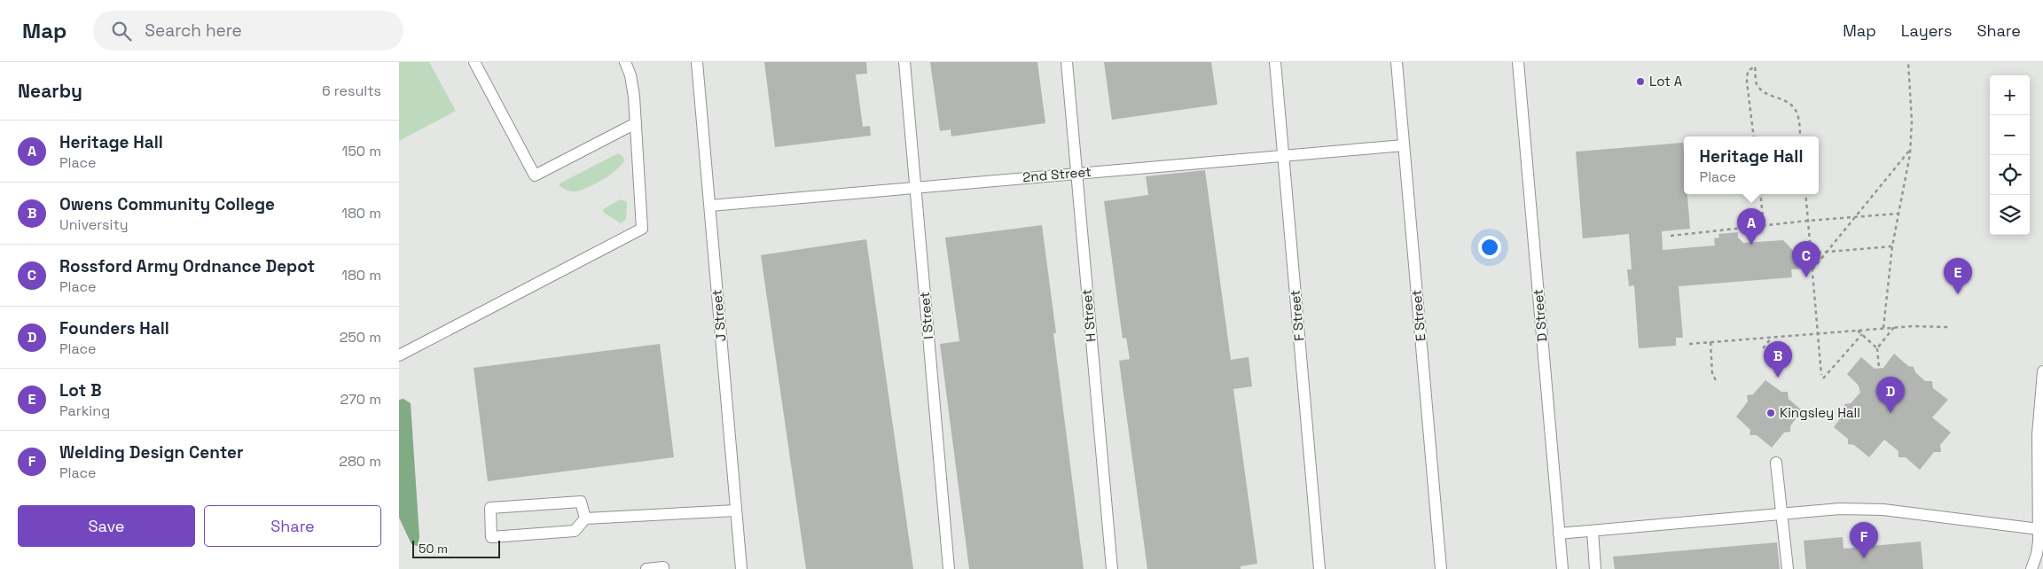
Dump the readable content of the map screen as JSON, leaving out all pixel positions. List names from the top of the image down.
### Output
{
  "streets": {
    "street": [
      "2nd Street",
      "J Street",
      "I Street",
      "H Street",
      "F Street",
      "E Street",
      "D Street"
    ]
  },
  "crossings": [
    ["2nd Street", "J Street"],
    ["2nd Street", "I Street"],
    ["2nd Street", "H Street"],
    ["2nd Street", "F Street"],
    ["2nd Street", "E Street"]
  ],
  "places": ["Lot A", "Kingsley Hall"],
  "scale_bar": "50 m",
  "page": {
    "header": "Map",
    "search": "Search here",
    "nav": ["Map", "Layers", "Share"],
    "heading": ["Nearby", "6 results"],
    "map_buttons": ["+", "−"],
    "list": [
      {
        "mark": "A",
        "name": "Heritage Hall",
        "note": "Place",
        "value": "150 m"
      },
      {
        "mark": "B",
        "name": "Owens Community College",
        "note": "University",
        "value": "180 m"
      },
      {
        "mark": "C",
        "name": "Rossford Army Ordnance Depot",
        "note": "Place",
        "value": "180 m"
      },
      {
        "mark": "D",
        "name": "Founders Hall",
        "note": "Place",
        "value": "250 m"
      },
      {
        "mark": "E",
        "name": "Lot B",
        "note": "Parking",
        "value": "270 m"
      },
      {
        "mark": "F",
        "name": "Welding Design Center",
        "note": "Place",
        "value": "280 m"
      }
    ],
    "popup": ["Heritage Hall", "Place"],
    "pins": [
      "A",
      "C",
      "E",
      "B",
      "D",
      "F"
    ],
    "buttons": ["Save", "Share"],
    "scale": "50 m"
  }
}
